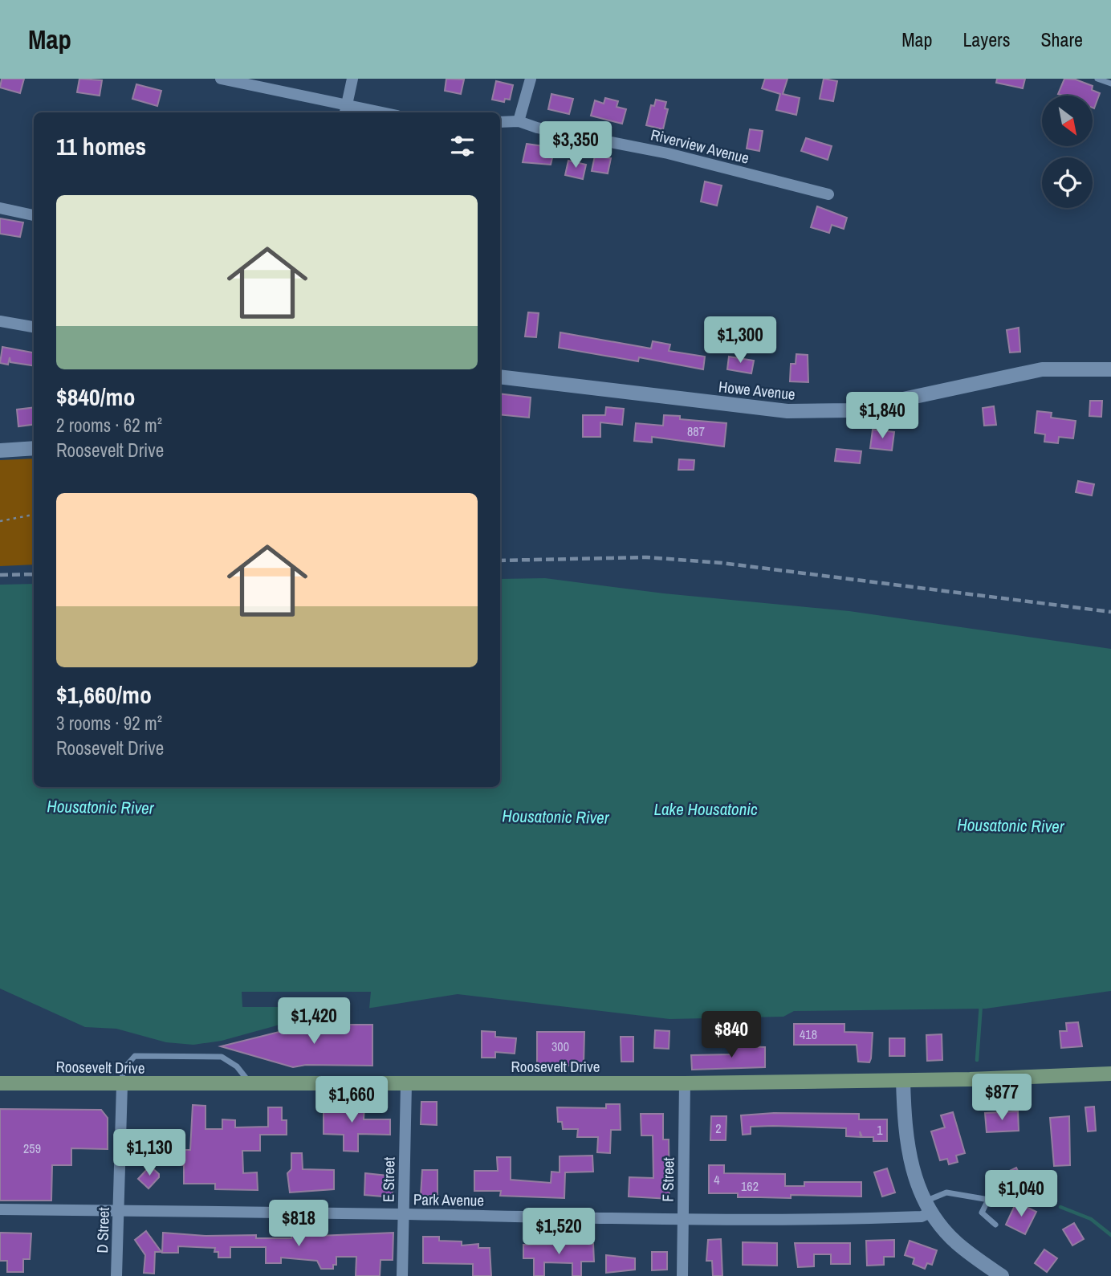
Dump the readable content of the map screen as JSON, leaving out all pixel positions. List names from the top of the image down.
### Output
{
  "streets": {
    "main road": ["Howe Avenue", "Roosevelt Drive"],
    "street": [
      "Riverview Avenue",
      "E Street",
      "F Street",
      "Park Avenue",
      "D Street"
    ]
  },
  "crossings": [
    ["Roosevelt Drive", "E Street"],
    ["Roosevelt Drive", "F Street"],
    ["Roosevelt Drive", "D Street"],
    ["E Street", "Park Avenue"],
    ["F Street", "Park Avenue"],
    ["Park Avenue", "D Street"]
  ],
  "water": ["Housatonic River", "Lake Housatonic"],
  "house_numbers": [
    "887",
    "418",
    "300",
    "2",
    "1",
    "259",
    "4",
    "162"
  ],
  "north": "bottom right",
  "page": {
    "header": "Map",
    "nav": ["Map", "Layers", "Share"],
    "heading": "11 homes",
    "price": [
      "$3,350",
      "$1,300",
      "$1,840",
      "$1,420",
      "$840",
      "$877",
      "$1,660",
      "$1,130",
      "$1,040",
      "$818",
      "$1,520"
    ],
    "list": [
      {
        "name": "$840/mo",
        "note": "2 rooms · 62 m² · Roosevelt Drive"
      },
      {
        "name": "$1,660/mo",
        "note": "3 rooms · 92 m² · Roosevelt Drive"
      }
    ]
  }
}
